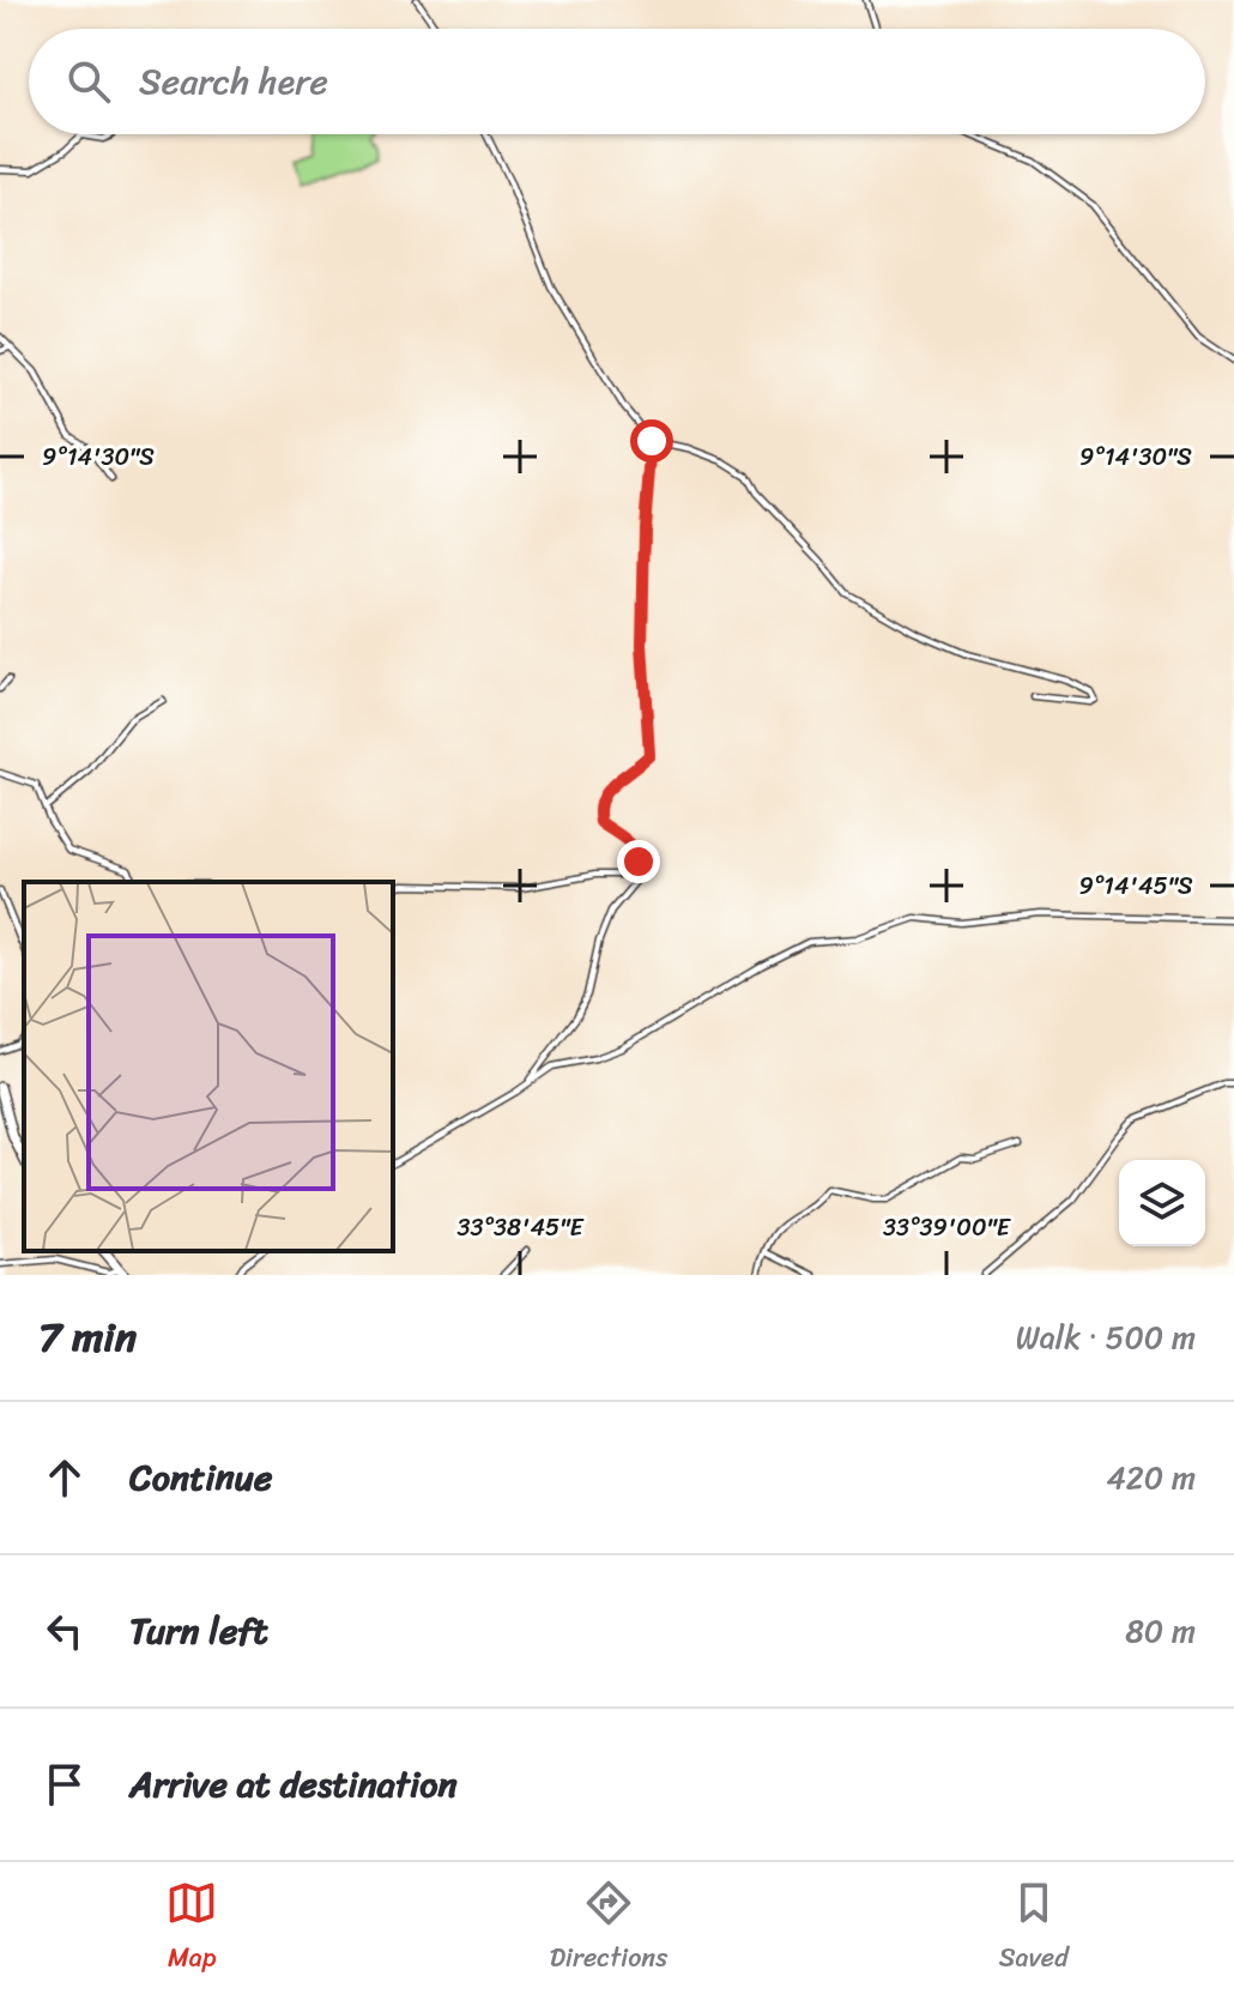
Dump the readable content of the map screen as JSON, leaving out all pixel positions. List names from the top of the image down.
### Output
{
  "page": {
    "search": "Search here",
    "heading": ["7 min", "Walk · 500 m"],
    "list": [
      ["Continue", "420 m"],
      ["Turn left", "80 m"],
      "Arrive at destination"
    ],
    "nav": ["Map", "Directions", "Saved"]
  },
  "coordinates": [
    "9°14'30\"S",
    "9°14'45\"S",
    "33°38'45\"E",
    "33°39'00\"E"
  ]
}
